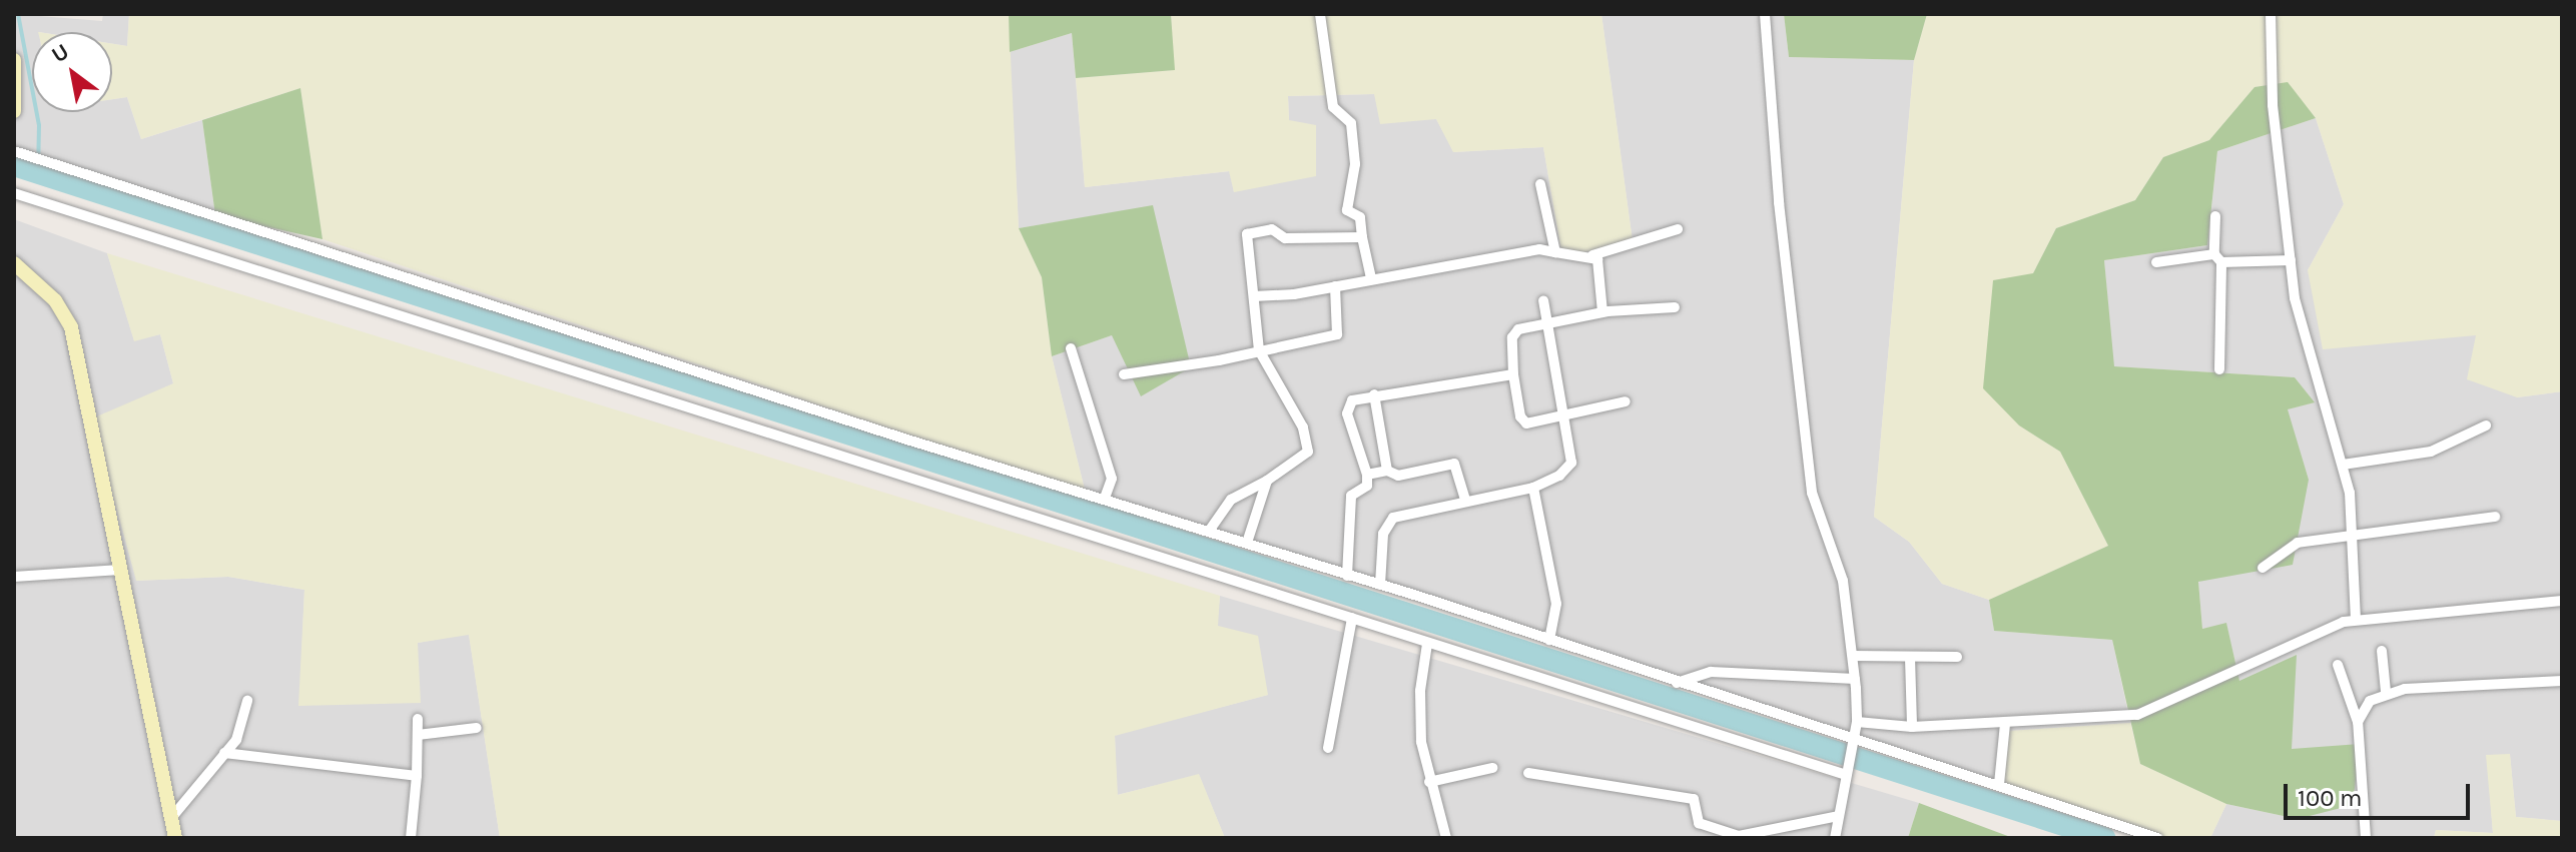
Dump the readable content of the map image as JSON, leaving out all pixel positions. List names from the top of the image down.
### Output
{
  "scale_bar": "100 m",
  "north": "top left"
}
